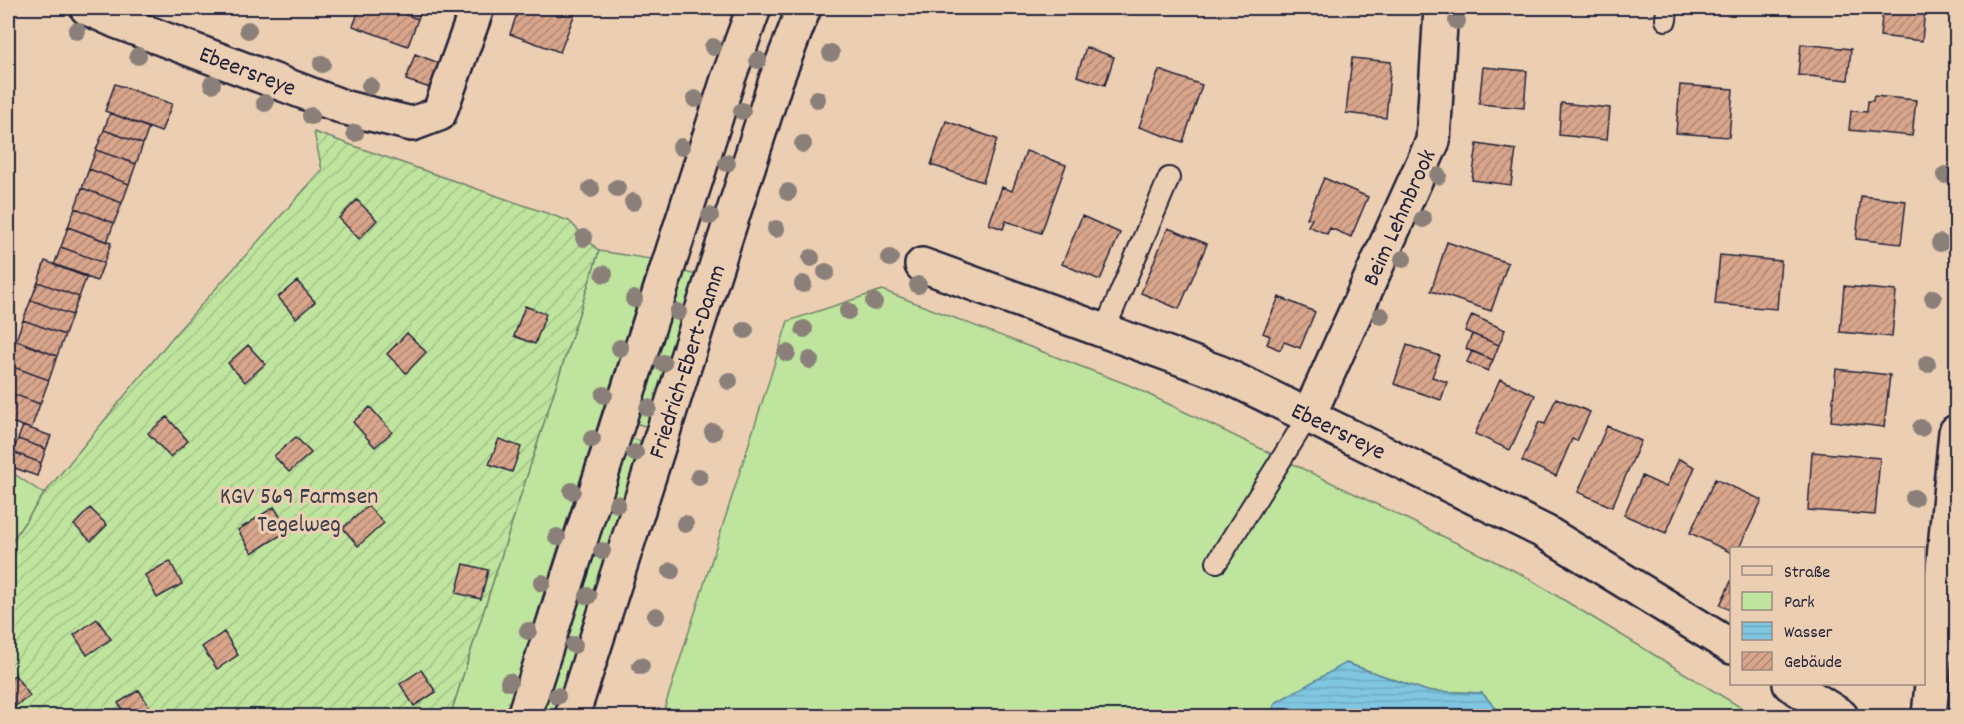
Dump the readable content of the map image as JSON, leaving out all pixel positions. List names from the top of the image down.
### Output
{
  "streets": {
    "street": ["Ebeersreye", "Beim Lehmbrook", "Friedrich-Ebert-Damm"]
  },
  "crossings": [
    ["Ebeersreye", "Beim Lehmbrook"]
  ],
  "parks": ["KGV 569 Farmsen Tegelweg"],
  "legend": [
    "Straße",
    "Park",
    "Wasser",
    "Gebäude"
  ]
}
